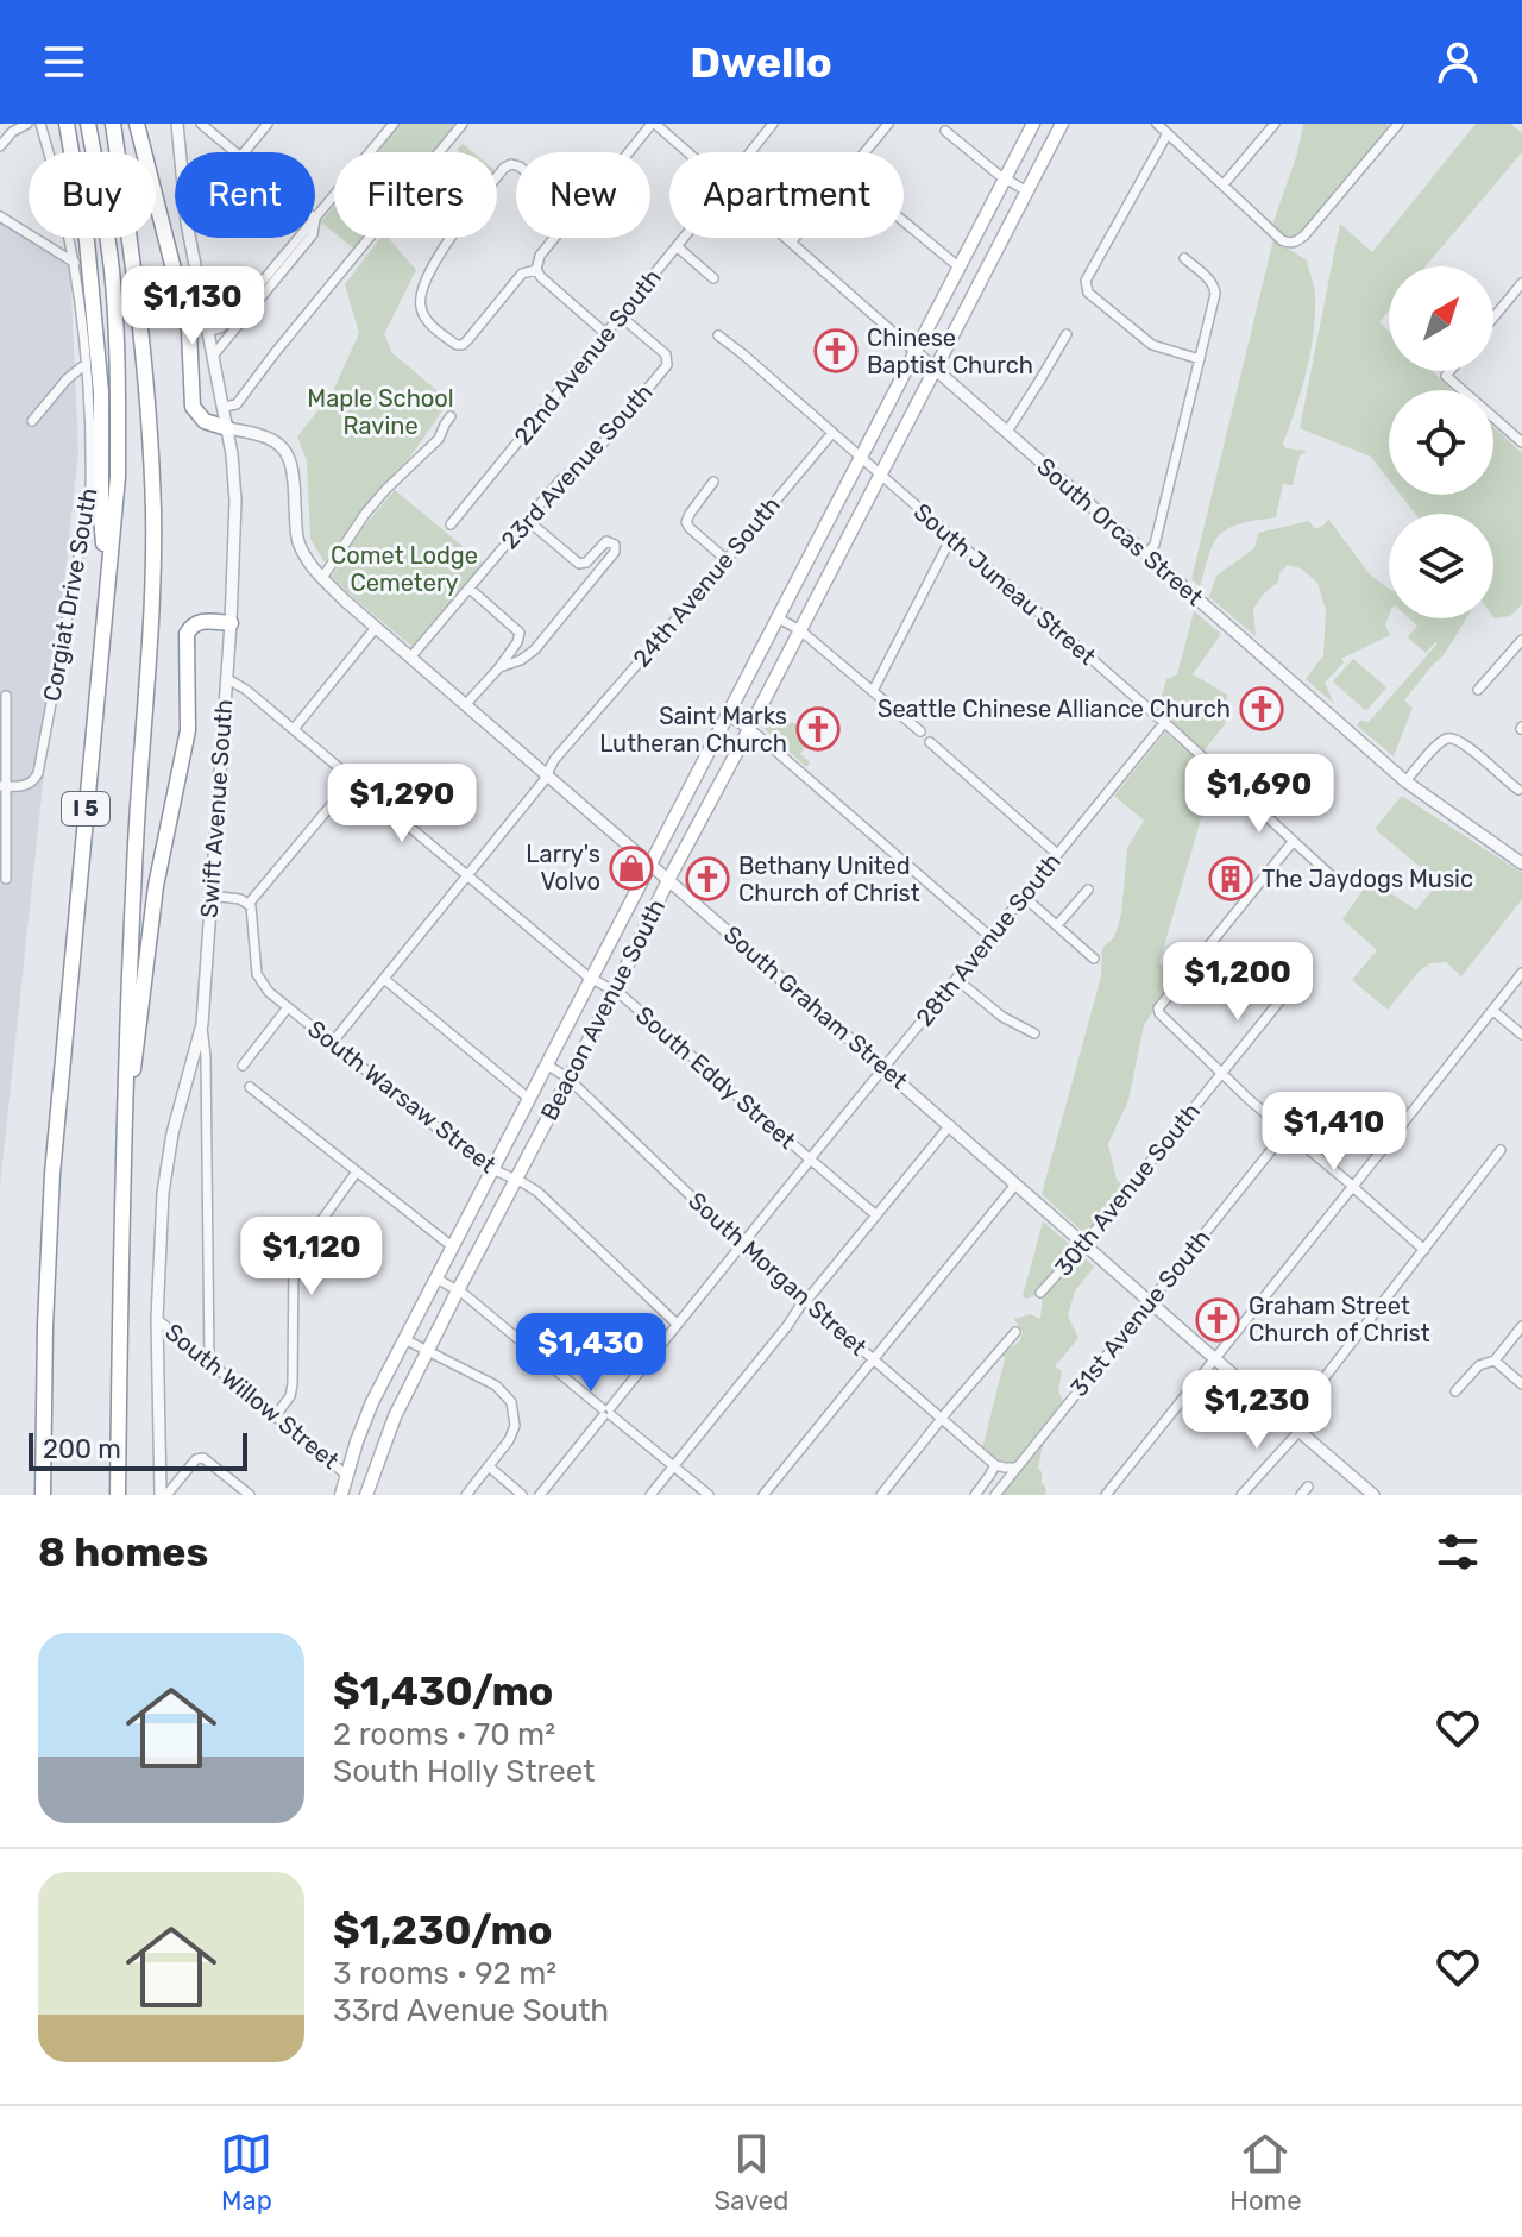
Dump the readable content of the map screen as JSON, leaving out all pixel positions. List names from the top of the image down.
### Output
{
  "streets": {
    "highway": ["I 5"],
    "main road": ["Beacon Avenue South"],
    "street": [
      "22nd Avenue South",
      "23rd Avenue South",
      "South Orcas Street",
      "24th Avenue South",
      "South Juneau Street",
      "Corgiat Drive South",
      "Swift Avenue South",
      "28th Avenue South",
      "South Graham Street",
      "South Eddy Street",
      "South Warsaw Street",
      "30th Avenue South",
      "South Morgan Street",
      "31st Avenue South",
      "South Willow Street"
    ]
  },
  "crossings": [
    ["22nd Avenue South", "23rd Avenue South"],
    ["23rd Avenue South", "South Graham Street"],
    ["South Orcas Street", "Beacon Avenue South"],
    ["24th Avenue South", "South Juneau Street"],
    ["24th Avenue South", "South Graham Street"],
    ["24th Avenue South", "South Eddy Street"],
    ["24th Avenue South", "South Warsaw Street"],
    ["South Juneau Street", "28th Avenue South"],
    ["South Juneau Street", "Beacon Avenue South"],
    ["Swift Avenue South", "South Graham Street"],
    ["Swift Avenue South", "South Eddy Street"],
    ["Swift Avenue South", "South Willow Street"],
    ["28th Avenue South", "South Graham Street"],
    ["28th Avenue South", "South Eddy Street"],
    ["28th Avenue South", "South Warsaw Street"],
    ["28th Avenue South", "South Morgan Street"],
    ["South Graham Street", "Beacon Avenue South"],
    ["South Graham Street", "30th Avenue South"],
    ["South Graham Street", "31st Avenue South"],
    ["Beacon Avenue South", "South Eddy Street"],
    ["Beacon Avenue South", "South Warsaw Street"],
    ["Beacon Avenue South", "South Morgan Street"],
    ["Beacon Avenue South", "South Willow Street"]
  ],
  "parks": ["Maple School Ravine", "Comet Lodge Cemetery"],
  "places": {
    "church": [
      "Chinese Baptist Church",
      "Seattle Chinese Alliance Church",
      "Saint Marks Lutheran Church",
      "Bethany United Church of Christ",
      "Graham Street Church of Christ"
    ],
    "shop": ["Larry's Volvo"],
    "building": ["The Jaydogs Music"]
  },
  "scale_bar": "200 m",
  "north": "top right",
  "page": {
    "header": "Dwello",
    "chip": [
      "Buy",
      "Rent",
      "Filters",
      "New",
      "Apartment"
    ],
    "price": [
      "$1,130",
      "$1,690",
      "$1,290",
      "$1,200",
      "$1,410",
      "$1,120",
      "$1,430",
      "$1,230"
    ],
    "scale": "200 m",
    "heading": "8 homes",
    "list": [
      {
        "name": "$1,430/mo",
        "note": "2 rooms · 70 m² · South Holly Street"
      },
      {
        "name": "$1,230/mo",
        "note": "3 rooms · 92 m² · 33rd Avenue South"
      }
    ],
    "tabs": ["Map", "Saved", "Home"]
  }
}
